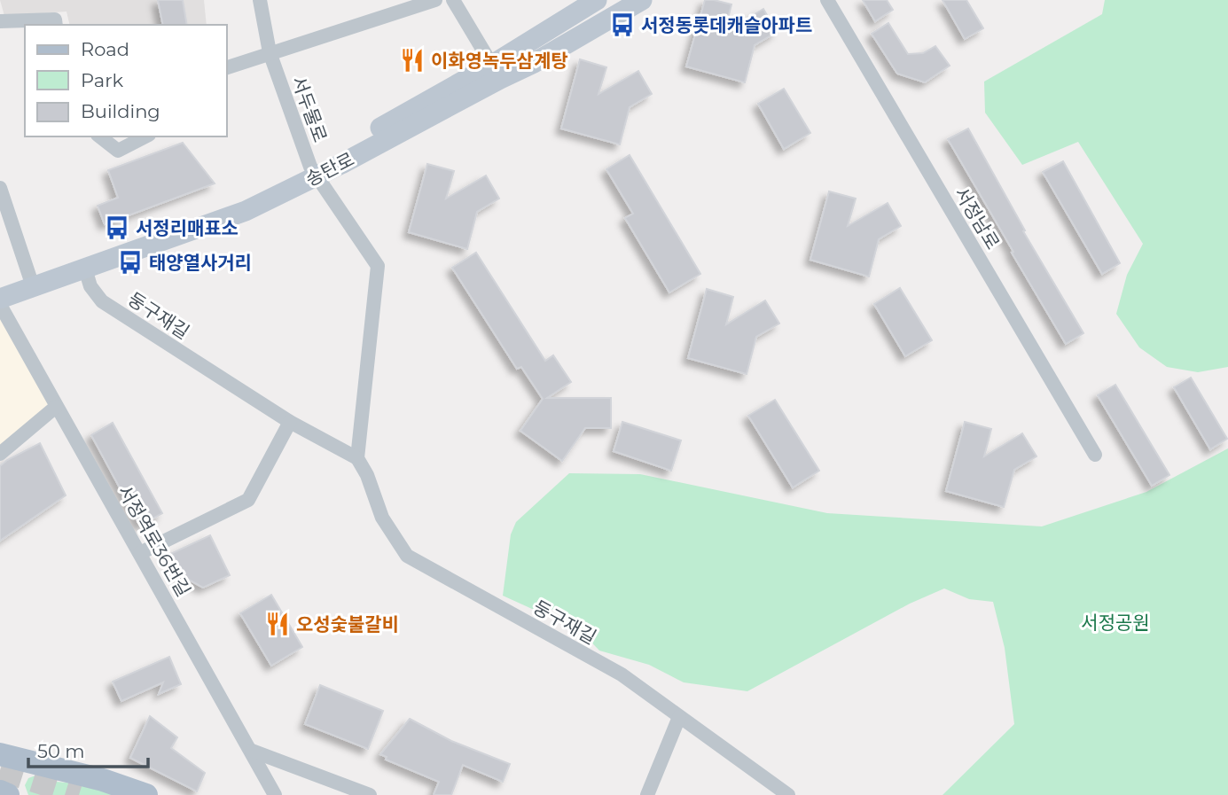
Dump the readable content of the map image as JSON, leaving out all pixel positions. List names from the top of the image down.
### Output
{
  "streets": {
    "main road": ["송탄로"],
    "street": [
      "서두물로",
      "서정남로",
      "둥구재길",
      "서정역로36번길"
    ]
  },
  "crossings": [
    ["서두물로", "송탄로"],
    ["송탄로", "둥구재길"]
  ],
  "parks": ["서정공원"],
  "places": {
    "bus stop": ["서정동롯데캐슬아파트", "서정리매표소", "태양열사거리"],
    "restaurant": ["이화영녹두삼계탕", "오성숯불갈비"]
  },
  "legend": ["Road", "Park", "Building"],
  "scale_bar": "50 m"
}
